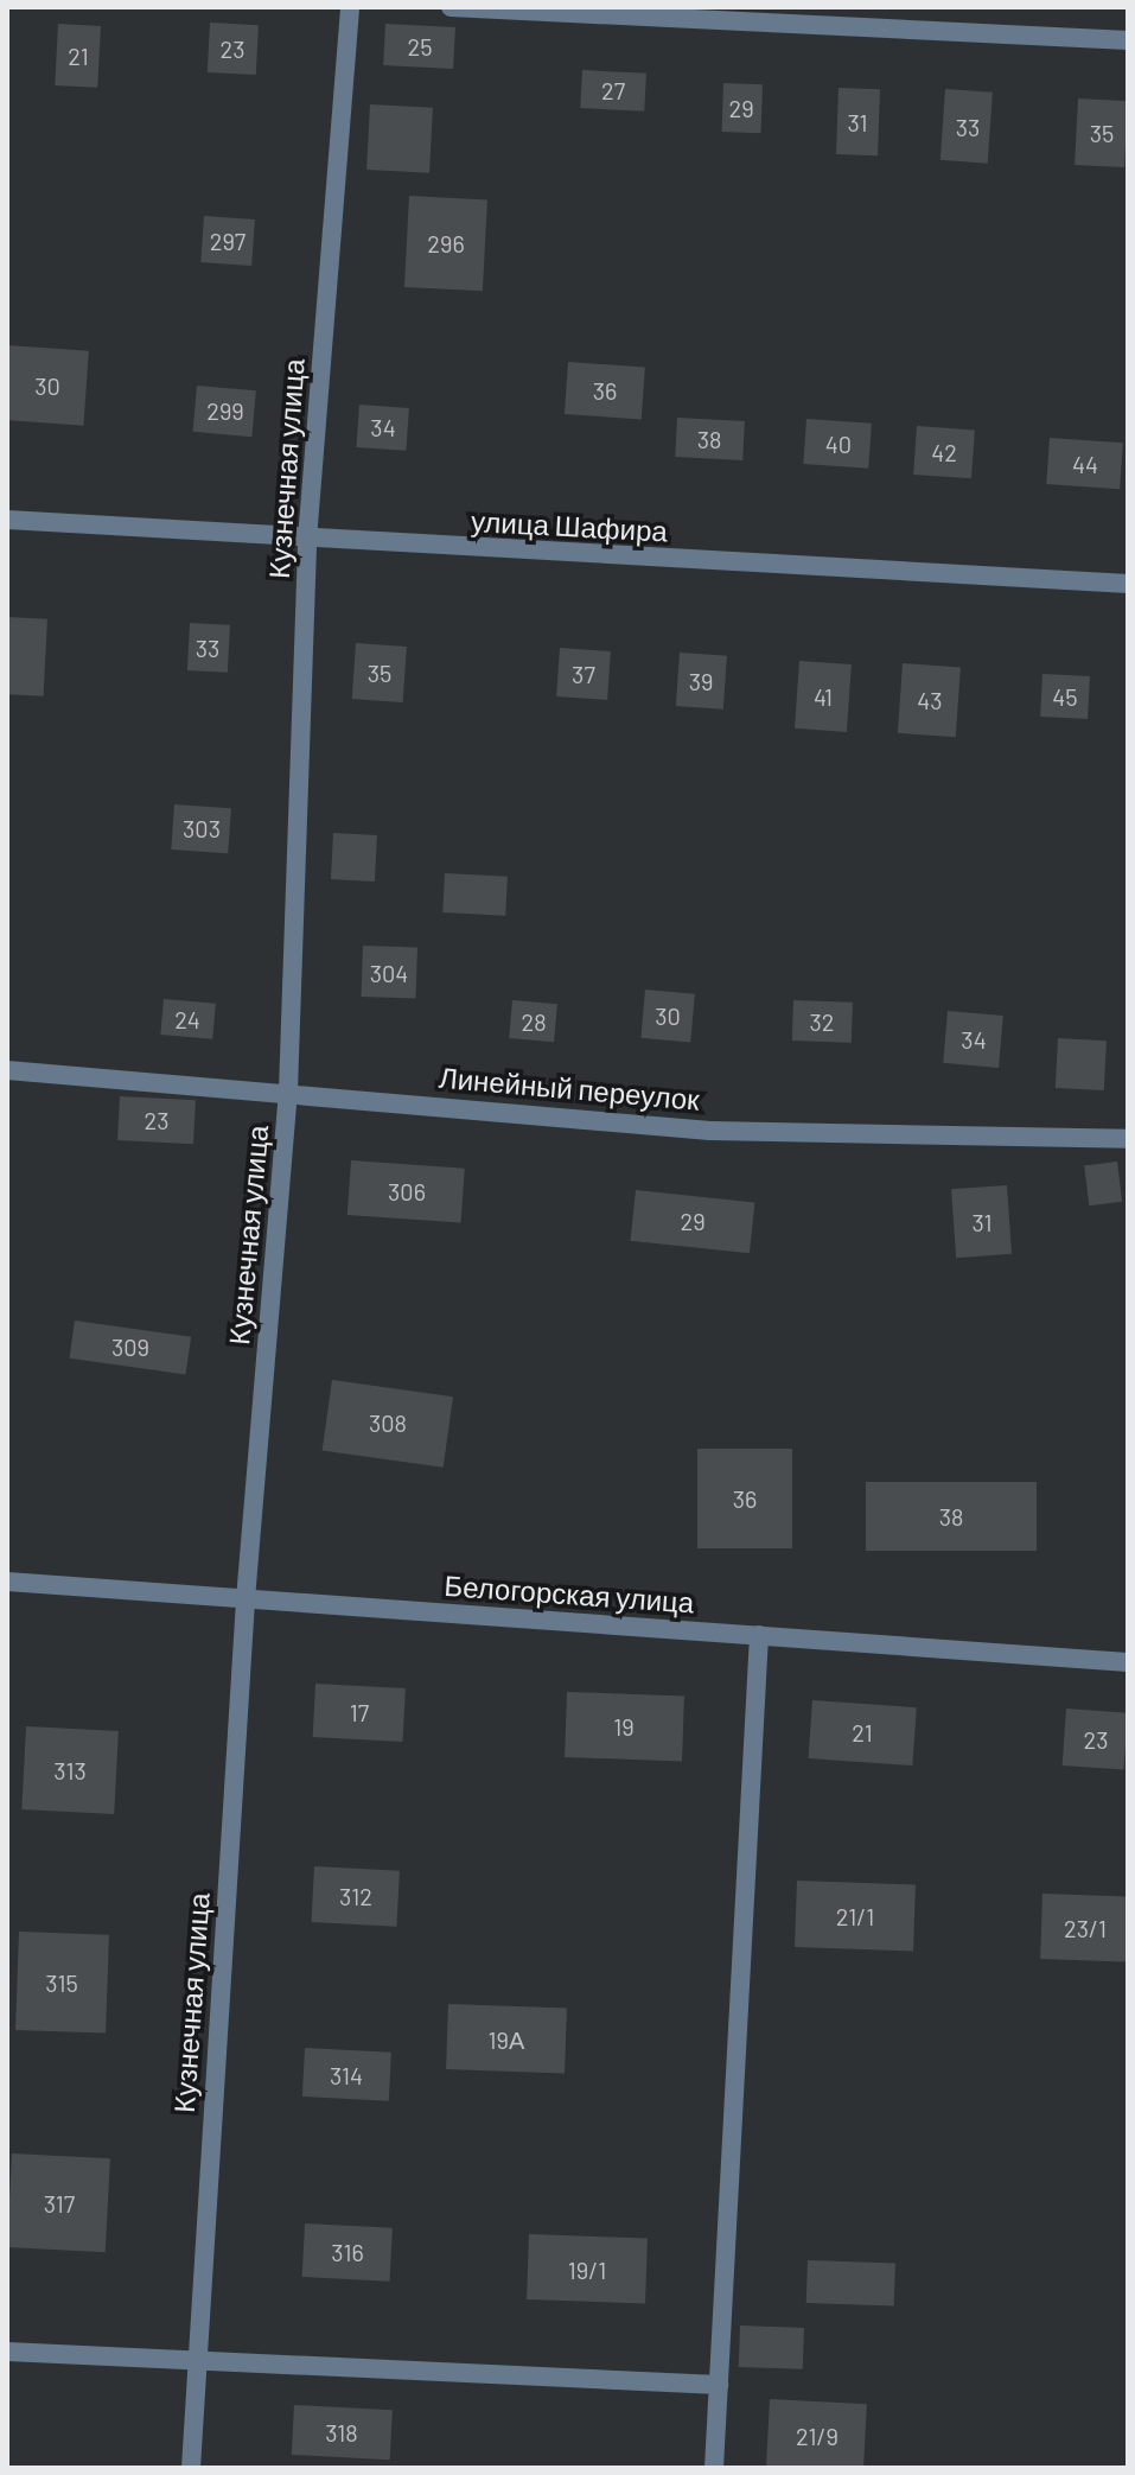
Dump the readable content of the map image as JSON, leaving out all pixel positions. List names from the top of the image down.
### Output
{
  "streets": {
    "street": [
      "Кузнечная улица",
      "улица Шафира",
      "Линейный переулок",
      "Белогорская улица"
    ]
  },
  "crossings": [
    ["Кузнечная улица", "улица Шафира"],
    ["Кузнечная улица", "Линейный переулок"],
    ["Кузнечная улица", "Белогорская улица"]
  ],
  "house_numbers": [
    "25",
    "23",
    "21",
    "27",
    "29",
    "31",
    "33",
    "35",
    "297",
    "296",
    "30",
    "36",
    "299",
    "34",
    "38",
    "40",
    "42",
    "44",
    "33",
    "35",
    "37",
    "39",
    "41",
    "45",
    "43",
    "303",
    "304",
    "30",
    "24",
    "28",
    "32",
    "34",
    "23",
    "306",
    "29",
    "31",
    "309",
    "308",
    "36",
    "38",
    "17",
    "19",
    "21",
    "23",
    "313",
    "312",
    "21/1",
    "23/1",
    "315",
    "19А",
    "314",
    "317",
    "316",
    "19/1",
    "318",
    "21/9"
  ]
}
